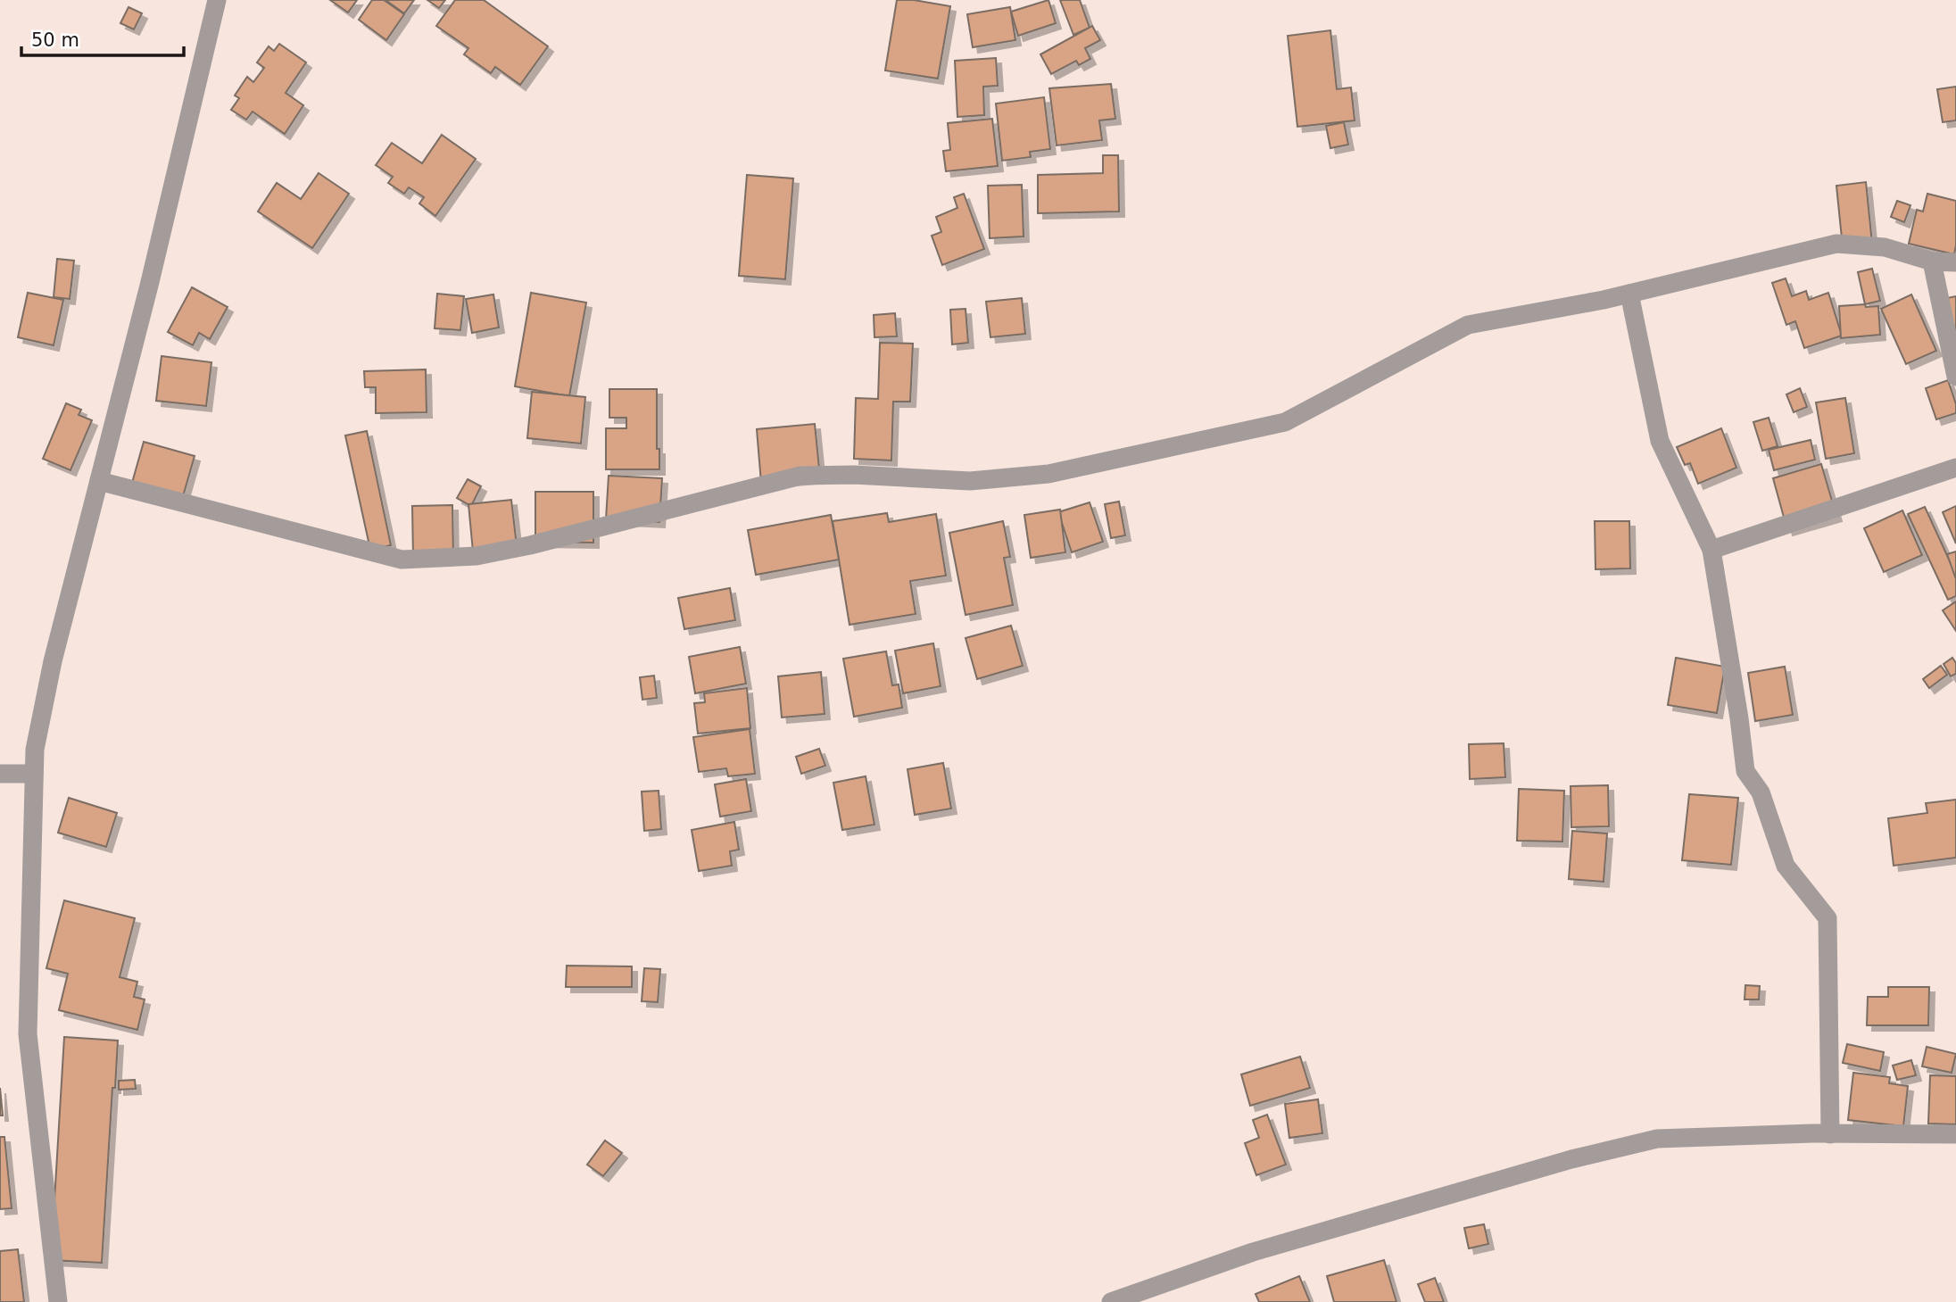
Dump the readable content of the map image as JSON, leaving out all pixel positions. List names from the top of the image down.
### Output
{
  "scale_bar": "50 m"
}
